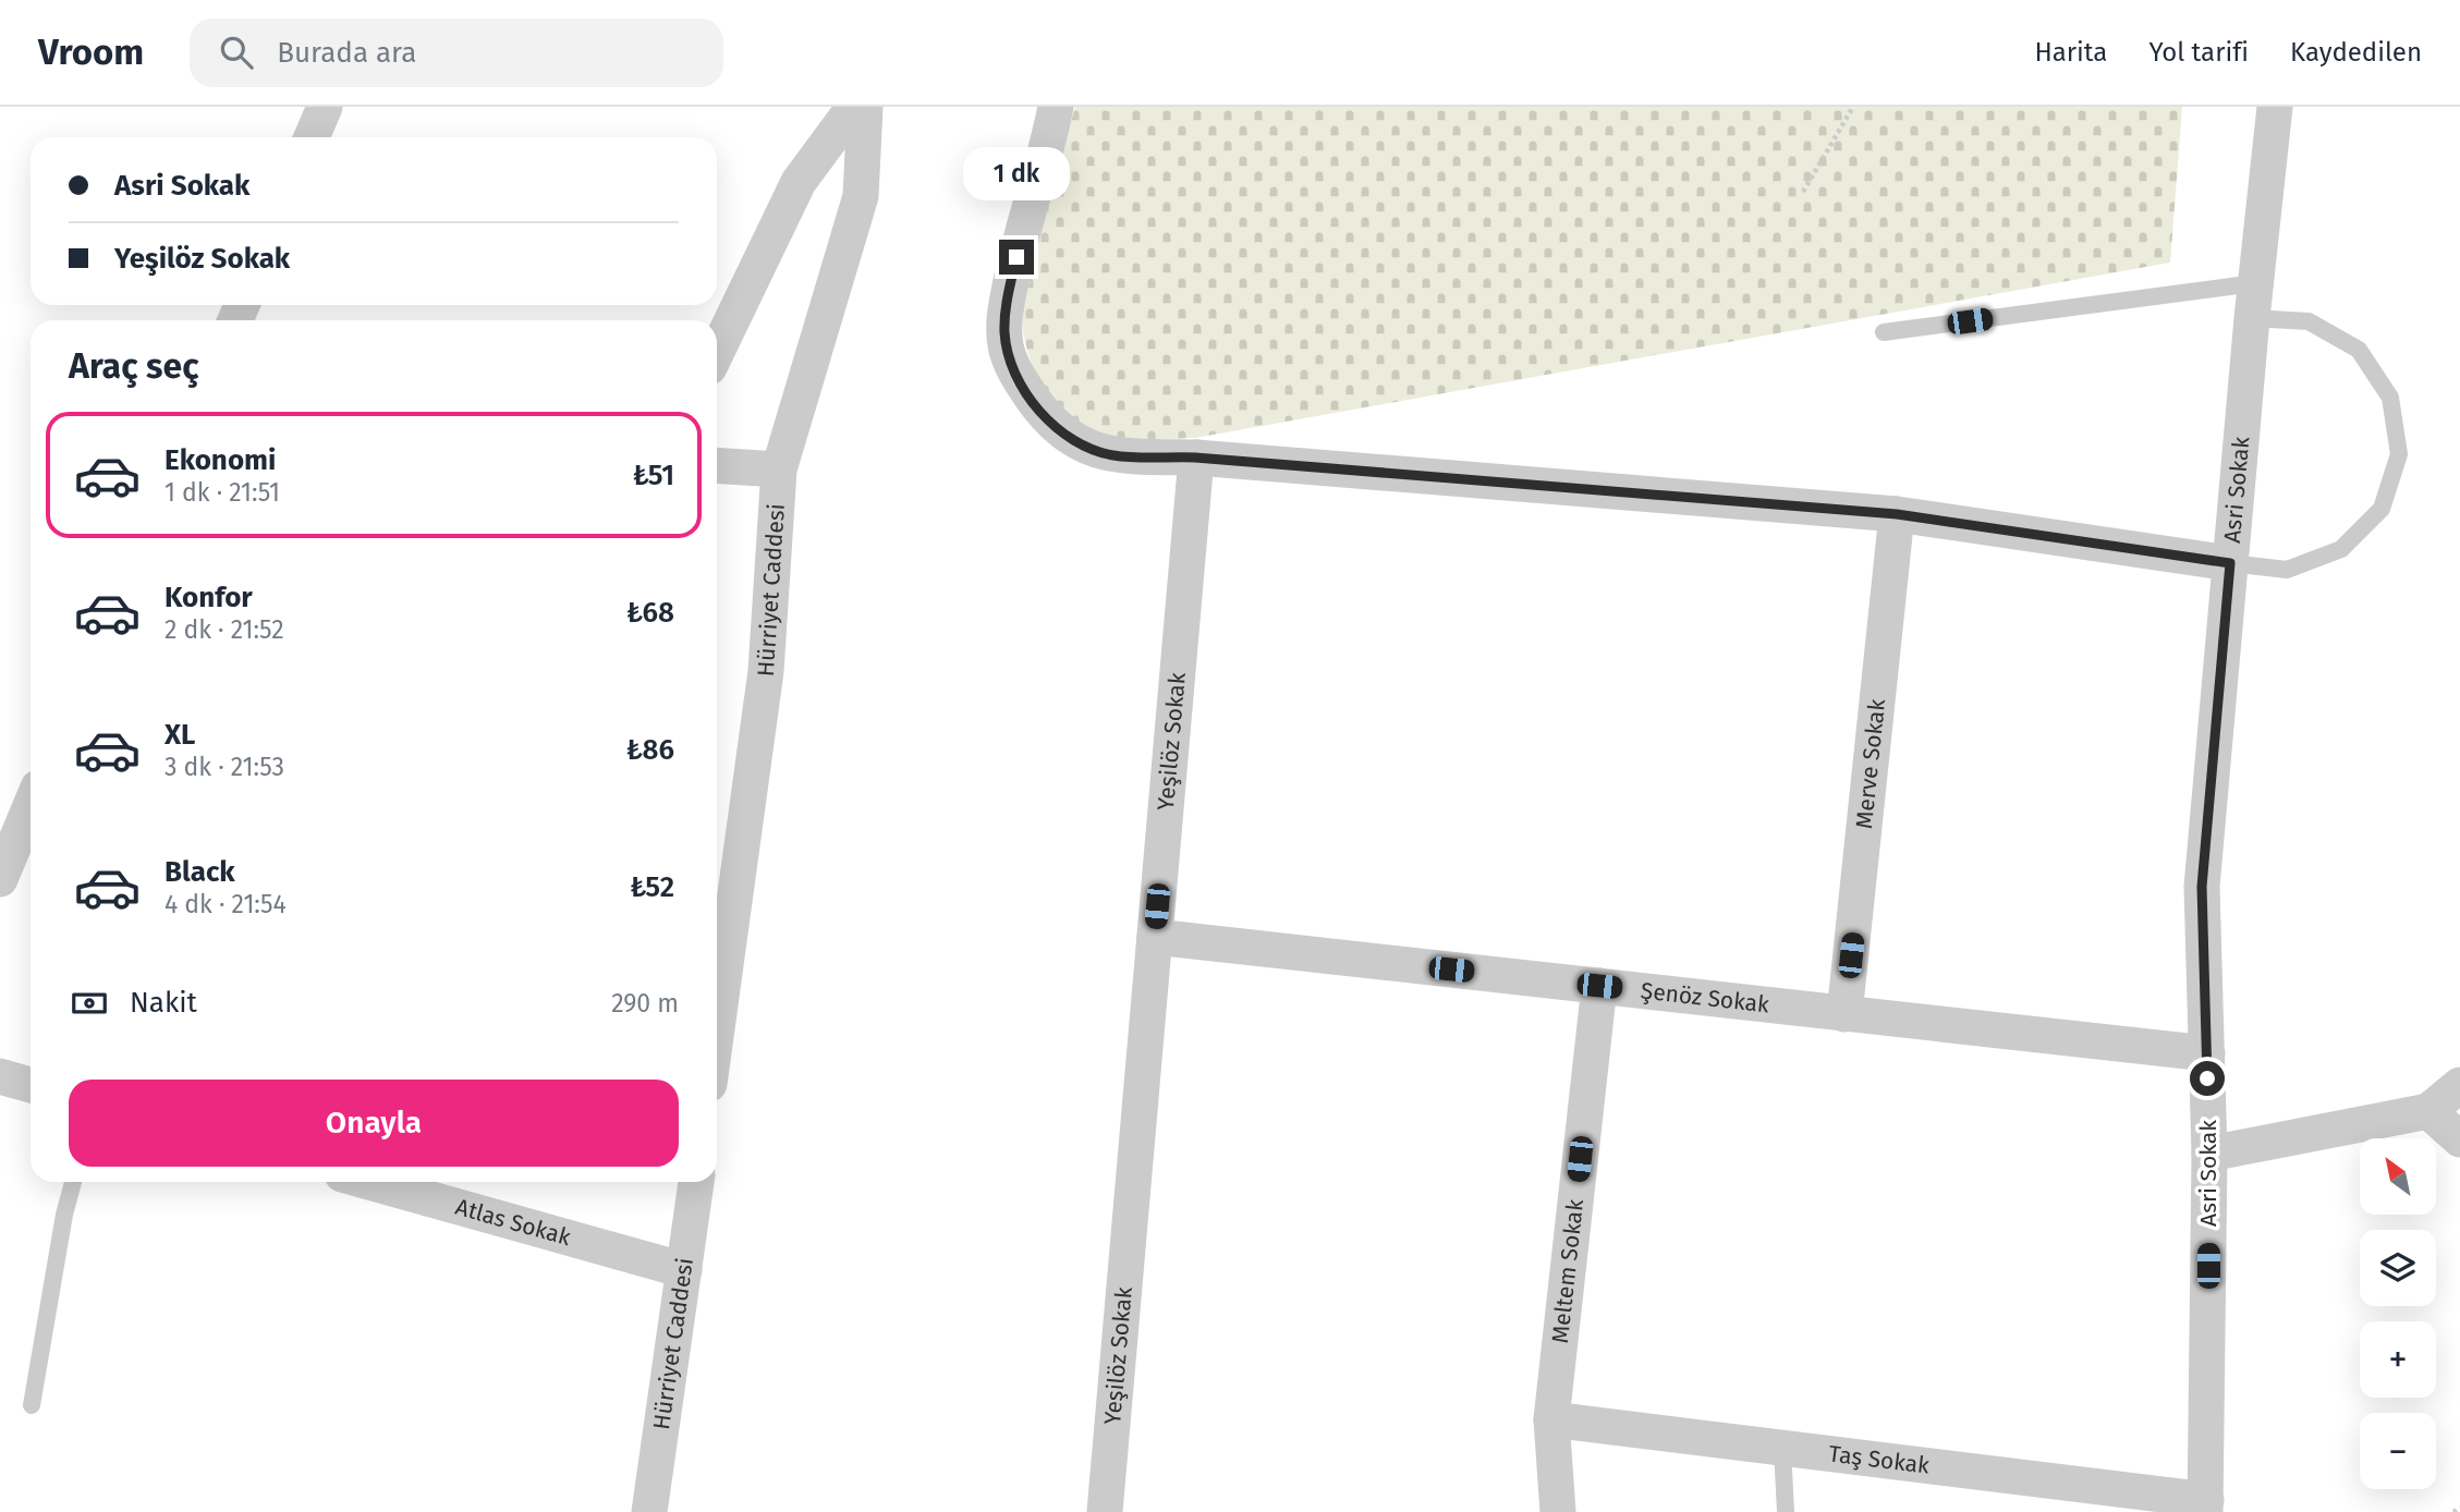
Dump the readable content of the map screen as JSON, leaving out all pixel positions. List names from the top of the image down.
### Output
{
  "streets": {
    "street": [
      "Asri Sokak",
      "Hürriyet Caddesi",
      "Yeşilöz Sokak",
      "Merve Sokak",
      "Şenöz Sokak",
      "Atlas Sokak",
      "Meltem Sokak",
      "Taş Sokak"
    ]
  },
  "crossings": [
    ["Asri Sokak", "Şenöz Sokak"],
    ["Asri Sokak", "Taş Sokak"],
    ["Hürriyet Caddesi", "Atlas Sokak"],
    ["Yeşilöz Sokak", "Şenöz Sokak"],
    ["Merve Sokak", "Şenöz Sokak"],
    ["Şenöz Sokak", "Meltem Sokak"],
    ["Meltem Sokak", "Taş Sokak"]
  ],
  "north": "top left",
  "page": {
    "header": "Vroom",
    "search": "Burada ara",
    "nav": ["Harita", "Yol tarifi", "Kaydedilen"],
    "banner": ["Asri Sokak", "Yeşilöz Sokak"],
    "bubble": "1 dk",
    "heading": "Araç seç",
    "list": [
      {
        "name": "Ekonomi",
        "note": "1 dk · 21:51",
        "value": "₺51"
      },
      {
        "name": "Konfor",
        "note": "2 dk · 21:52",
        "value": "₺68"
      },
      {
        "name": "XL",
        "note": "3 dk · 21:53",
        "value": "₺86"
      },
      {
        "name": "Black",
        "note": "4 dk · 21:54",
        "value": "₺52"
      }
    ],
    "pay": ["Nakit", "290 m"],
    "buttons": "Onayla",
    "map_buttons": ["+", "−"]
  }
}
